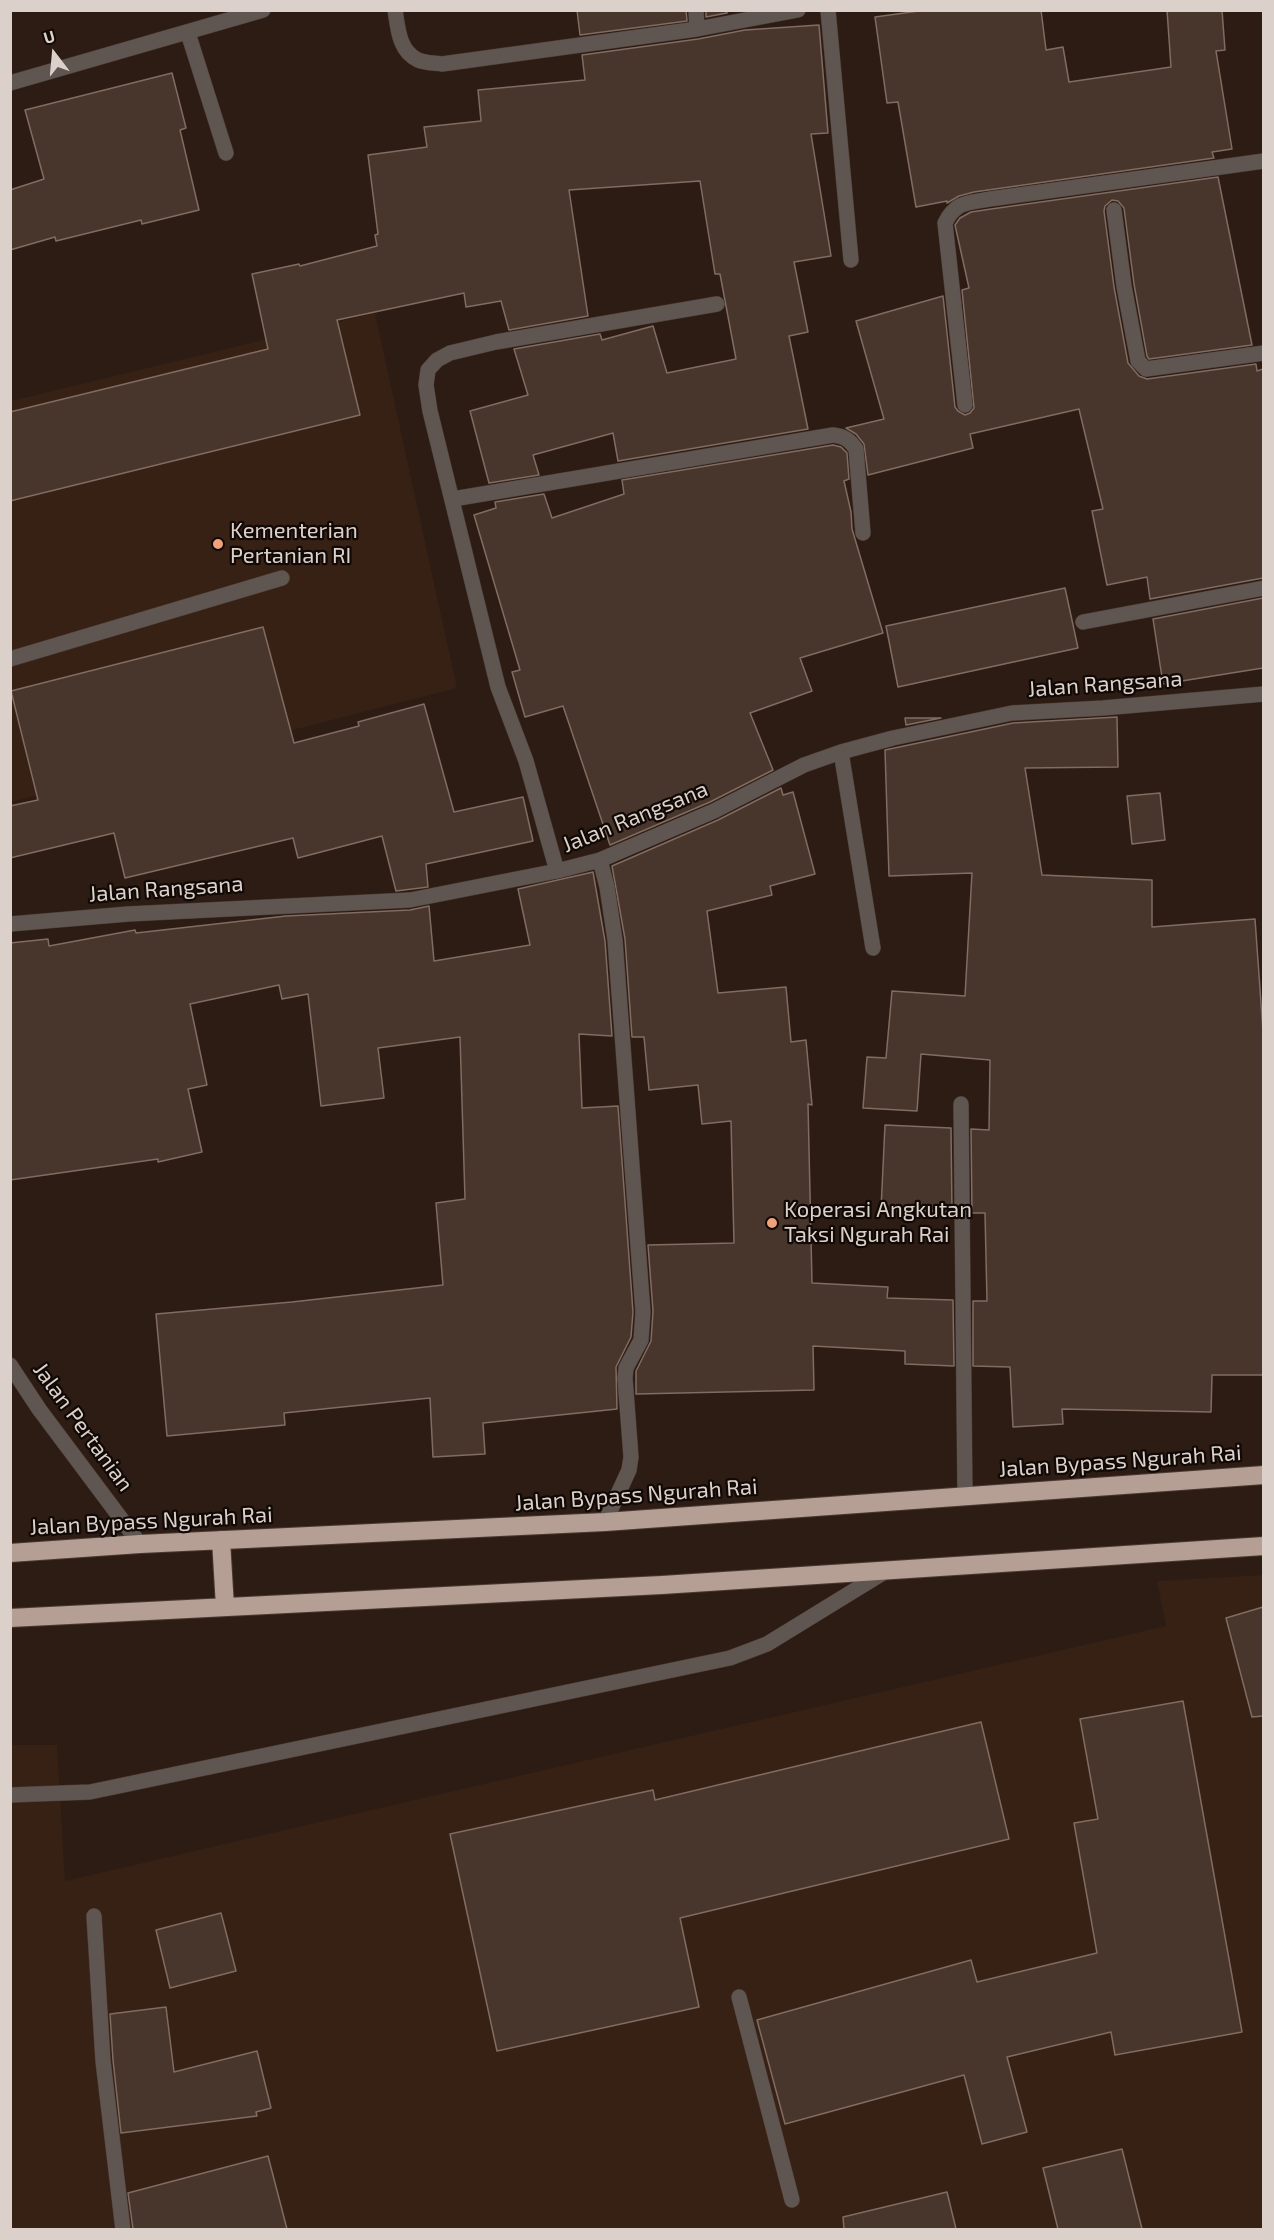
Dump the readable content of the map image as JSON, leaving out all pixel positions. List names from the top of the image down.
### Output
{
  "streets": {
    "highway": ["Jalan Bypass Ngurah Rai"],
    "street": ["Jalan Rangsana", "Jalan Pertanian"]
  },
  "crossings": [
    ["Jalan Pertanian", "Jalan Bypass Ngurah Rai"]
  ],
  "places": ["Kementerian Pertanian RI", "Koperasi Angkutan Taksi Ngurah Rai"],
  "north": "top"
}
